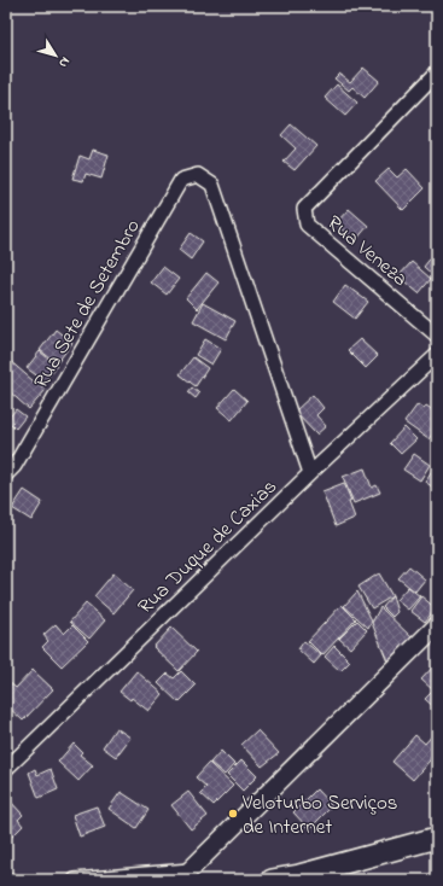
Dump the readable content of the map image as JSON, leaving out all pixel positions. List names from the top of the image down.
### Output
{
  "streets": {
    "street": ["Rua Veneza", "Rua Sete de Setembro", "Rua Duque de Caxias"]
  },
  "crossings": [
    ["Rua Sete de Setembro", "Rua Duque de Caxias"]
  ],
  "places": ["Veloturbo Serviços de Internet"],
  "north": "bottom right"
}
